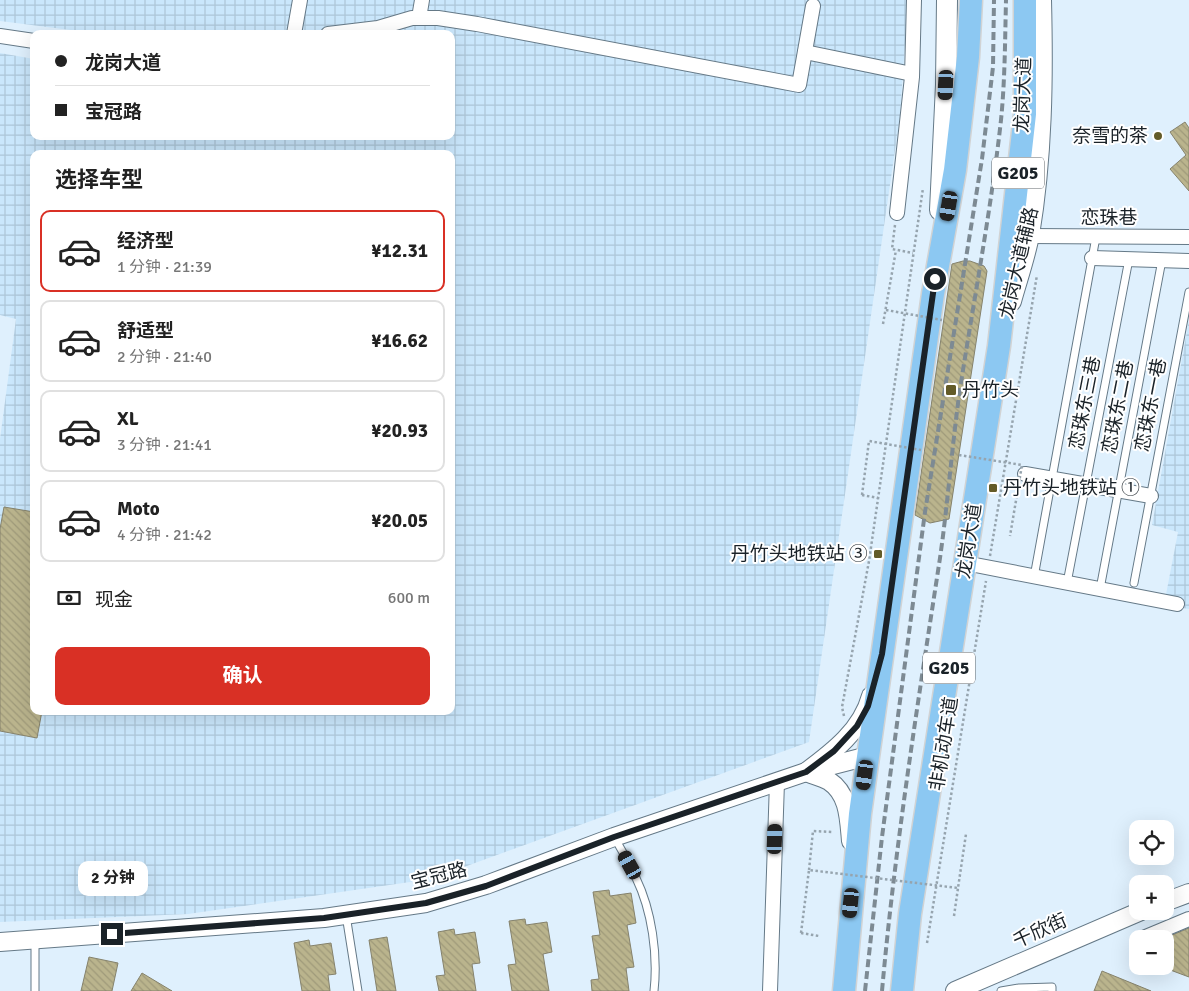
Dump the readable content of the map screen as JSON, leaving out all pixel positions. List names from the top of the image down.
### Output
{
  "streets": {
    "highway": ["龙岗大道", "G205"],
    "main road": ["龙岗大道辅路"],
    "street": ["恋珠巷", "宝冠路", "千欣街"],
    "lane": ["恋珠东三巷", "恋珠东一巷", "恋珠东二巷"],
    "path": ["非机动车道"]
  },
  "crossings": [
    ["龙岗大道", "龙岗大道辅路"],
    ["恋珠巷", "龙岗大道辅路"]
  ],
  "places": {
    "other": ["奈雪的茶"],
    "transit": ["丹竹头", "丹竹头地铁站 ①", "丹竹头地铁站 ③"]
  },
  "page": {
    "banner": ["龙岗大道", "宝冠路"],
    "heading": "选择车型",
    "list": [
      {
        "name": "经济型",
        "note": "1 分钟 · 21:39",
        "value": "¥12.31"
      },
      {
        "name": "舒适型",
        "note": "2 分钟 · 21:40",
        "value": "¥16.62"
      },
      {
        "name": "XL",
        "note": "3 分钟 · 21:41",
        "value": "¥20.93"
      },
      {
        "name": "Moto",
        "note": "4 分钟 · 21:42",
        "value": "¥20.05"
      }
    ],
    "pay": ["现金", "600 m"],
    "buttons": "确认",
    "map_buttons": ["+", "−"],
    "bubble": "2 分钟"
  }
}
